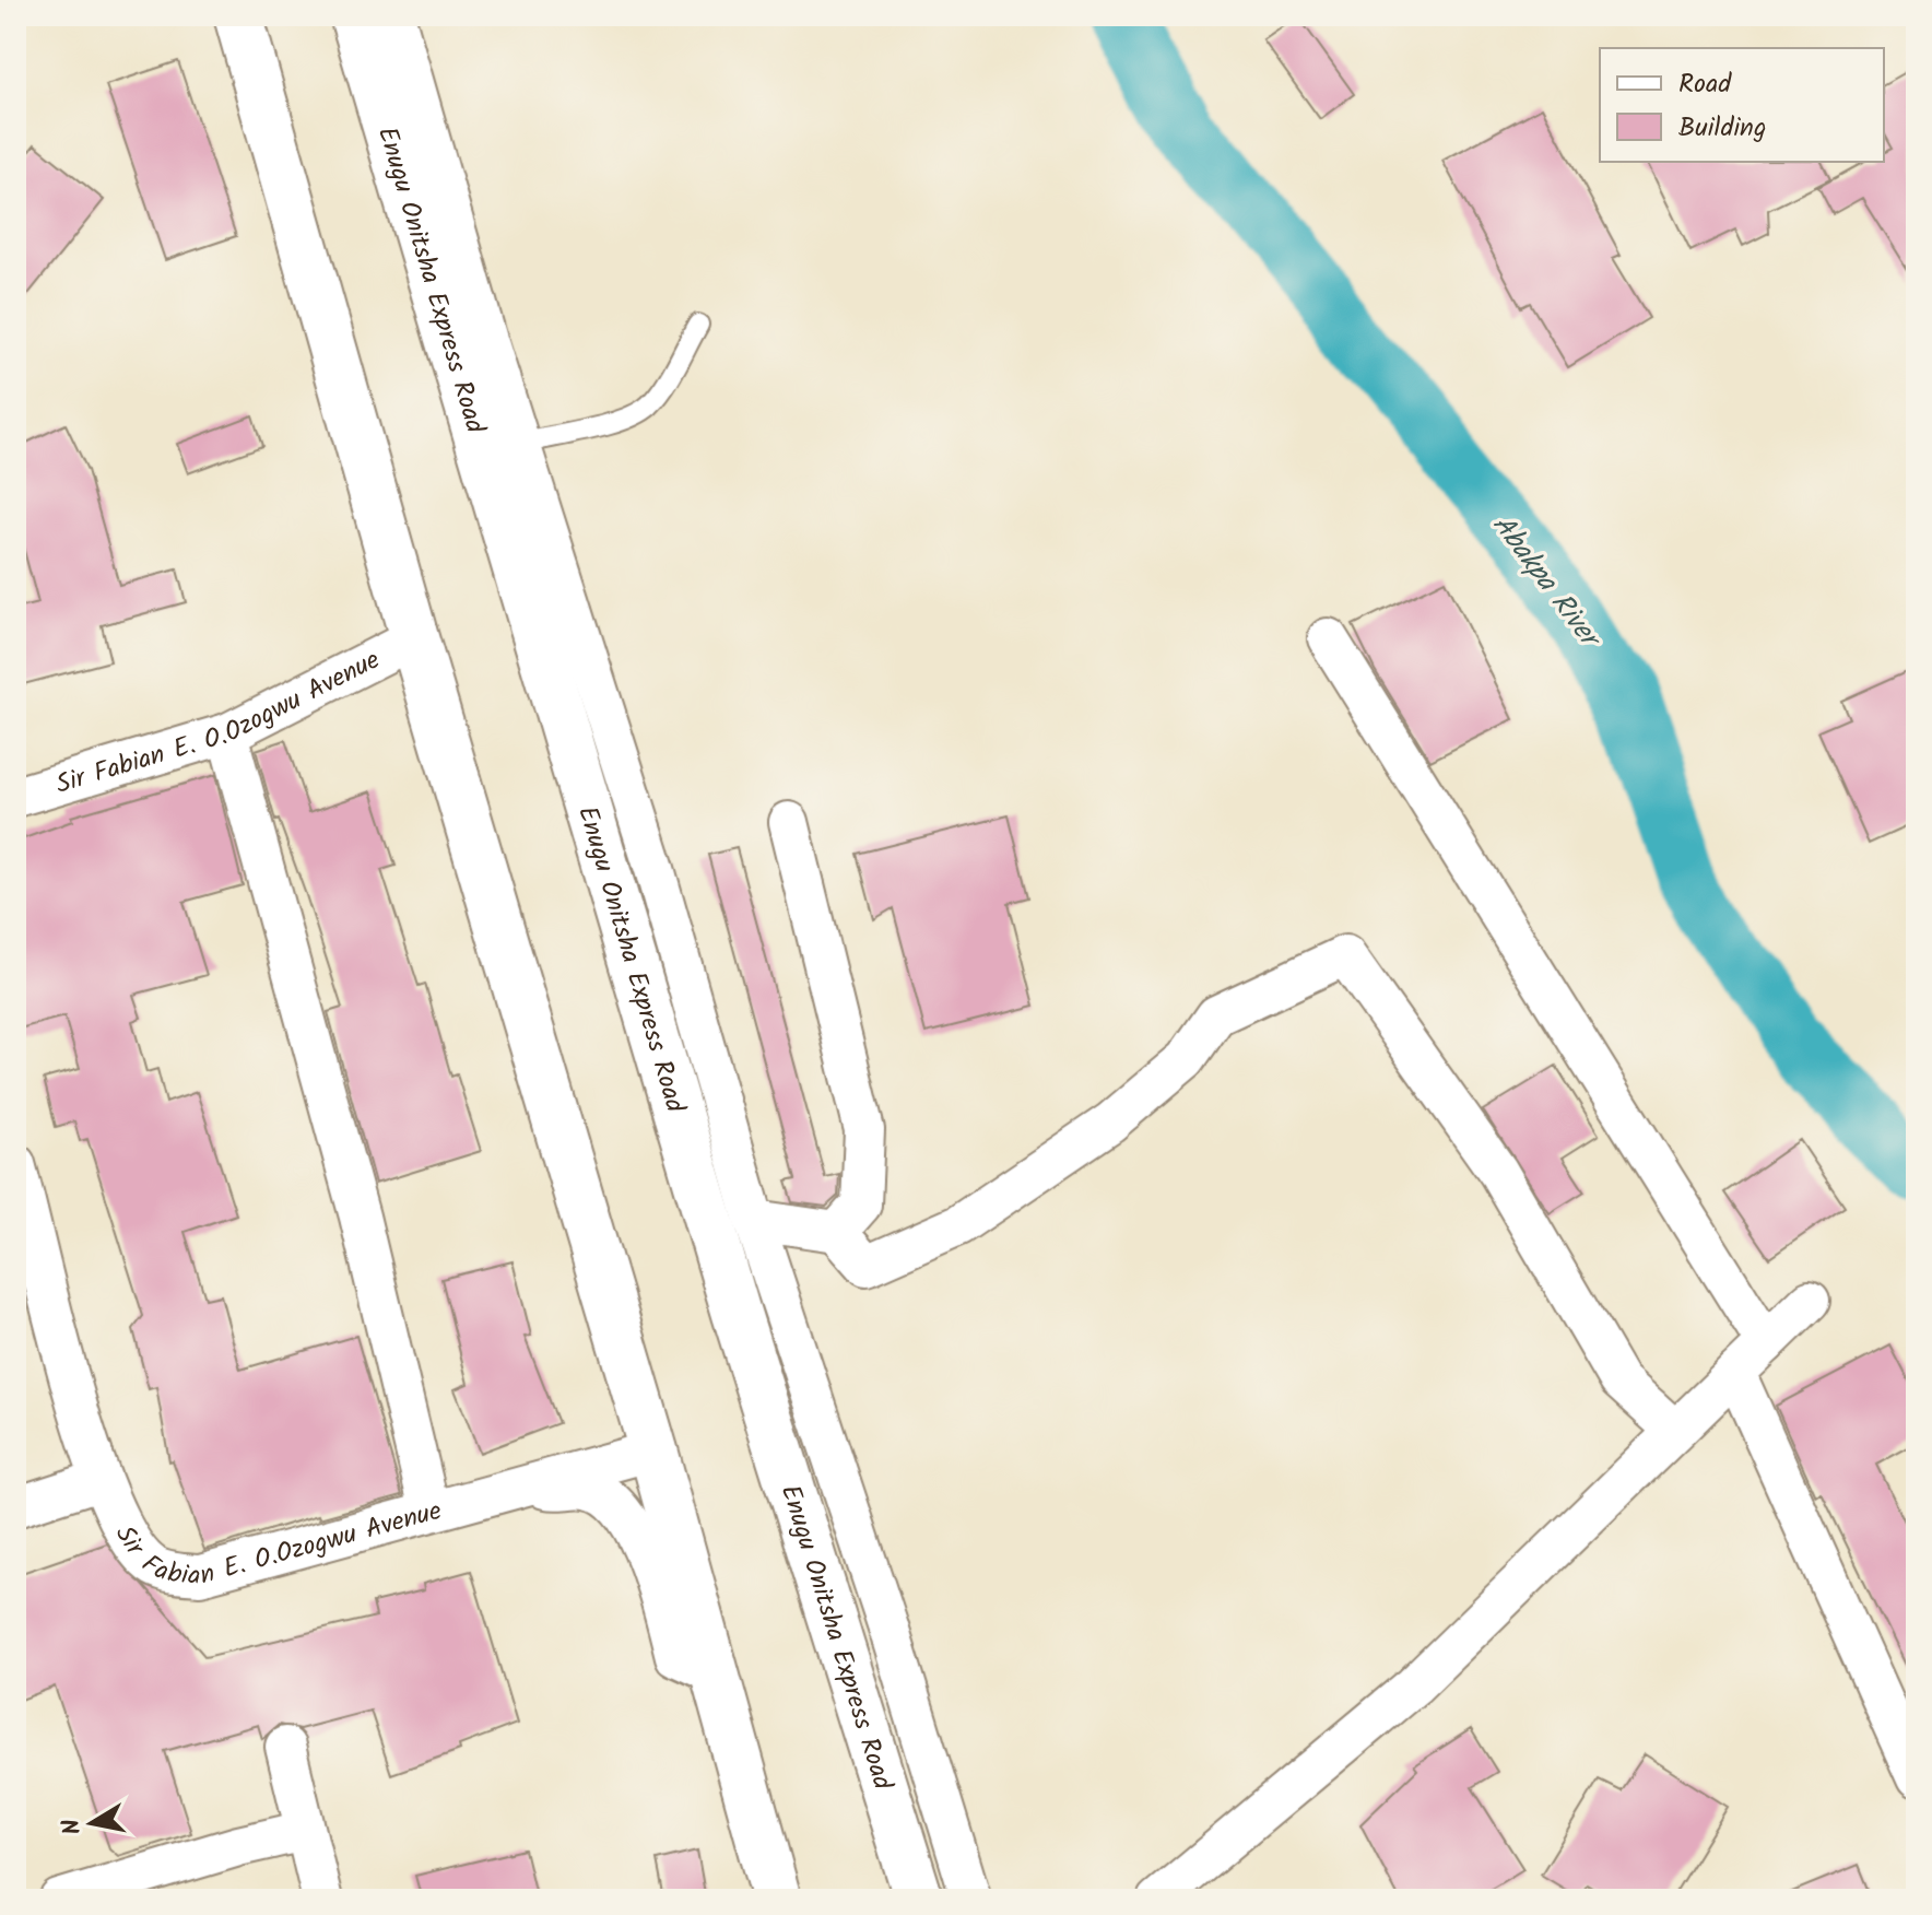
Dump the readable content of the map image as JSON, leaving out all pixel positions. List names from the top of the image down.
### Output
{
  "streets": {
    "highway": ["Enugu Onitsha Express Road"],
    "street": ["Sir Fabian E. O.Ozogwu Avenue"]
  },
  "water": ["Abakpa River"],
  "legend": ["Road", "Building"],
  "north": "left"
}
